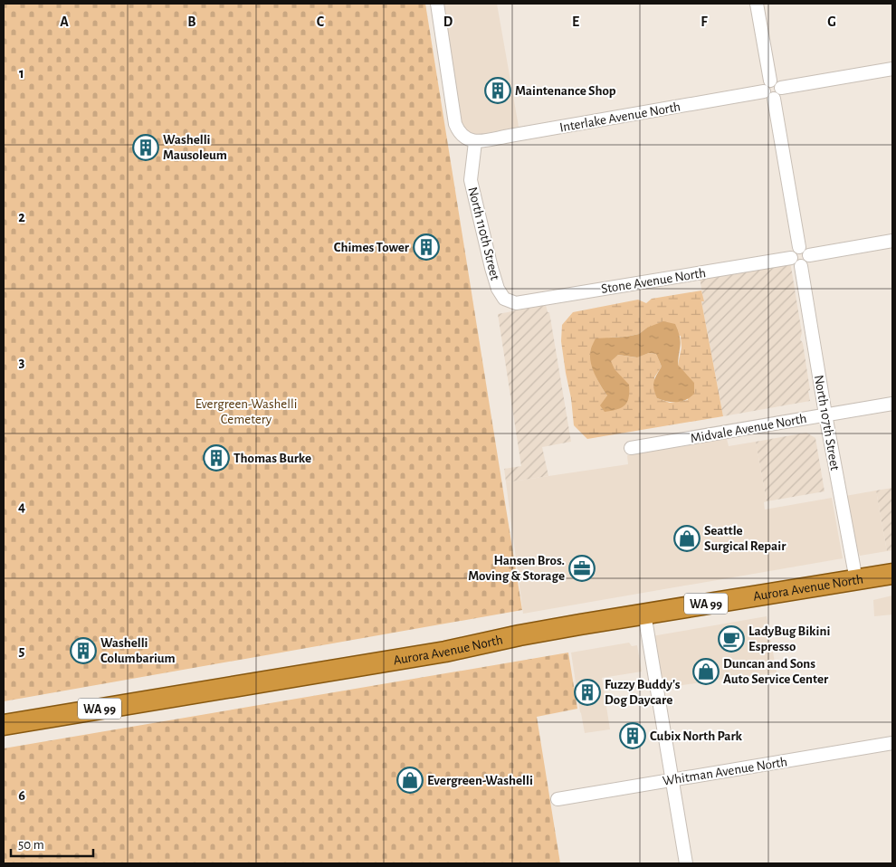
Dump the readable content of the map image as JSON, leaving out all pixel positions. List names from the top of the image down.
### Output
{
  "streets": {
    "highway": ["Aurora Avenue North", "WA 99"],
    "street": [
      "Interlake Avenue North",
      "North 110th Street",
      "Stone Avenue North",
      "North 107th Street",
      "Midvale Avenue North",
      "Whitman Avenue North"
    ]
  },
  "crossings": [
    ["Interlake Avenue North", "North 110th Street"],
    ["North 110th Street", "Stone Avenue North"],
    ["Stone Avenue North", "North 107th Street"],
    ["North 107th Street", "Midvale Avenue North"],
    ["North 107th Street", "Aurora Avenue North"]
  ],
  "parks": ["Evergreen-Washelli Cemetery"],
  "places": {
    "building": [
      "Maintenance Shop",
      "Washelli Mausoleum",
      "Chimes Tower",
      "Thomas Burke",
      "Washelli Columbarium",
      "Fuzzy Buddy's Dog Daycare",
      "Cubix North Park"
    ],
    "shop": ["Seattle Surgical Repair", "Duncan and Sons Auto Service Center", "Evergreen-Washelli"],
    "office": ["Hansen Bros. Moving & Storage"],
    "cafe": ["LadyBug Bikini Espresso"]
  },
  "scale_bar": "50 m",
  "grid": {
    "columns": [
      "A",
      "B",
      "C",
      "D",
      "E",
      "F",
      "G"
    ],
    "rows": [
      "1",
      "2",
      "3",
      "4",
      "5",
      "6"
    ]
  }
}
